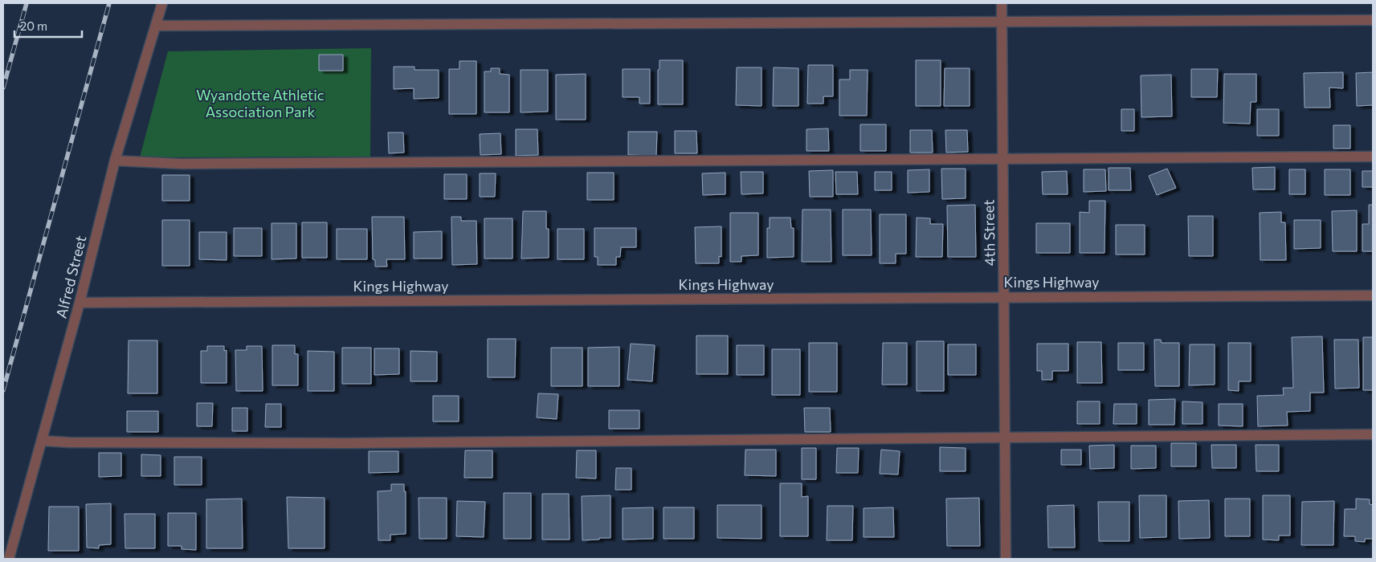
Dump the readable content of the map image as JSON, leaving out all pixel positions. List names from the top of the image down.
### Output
{
  "streets": {
    "street": ["4th Street", "Alfred Street", "Kings Highway"]
  },
  "crossings": [
    ["4th Street", "Kings Highway"],
    ["Alfred Street", "Kings Highway"]
  ],
  "parks": ["Wyandotte Athletic Association Park"],
  "scale_bar": "20 m"
}
